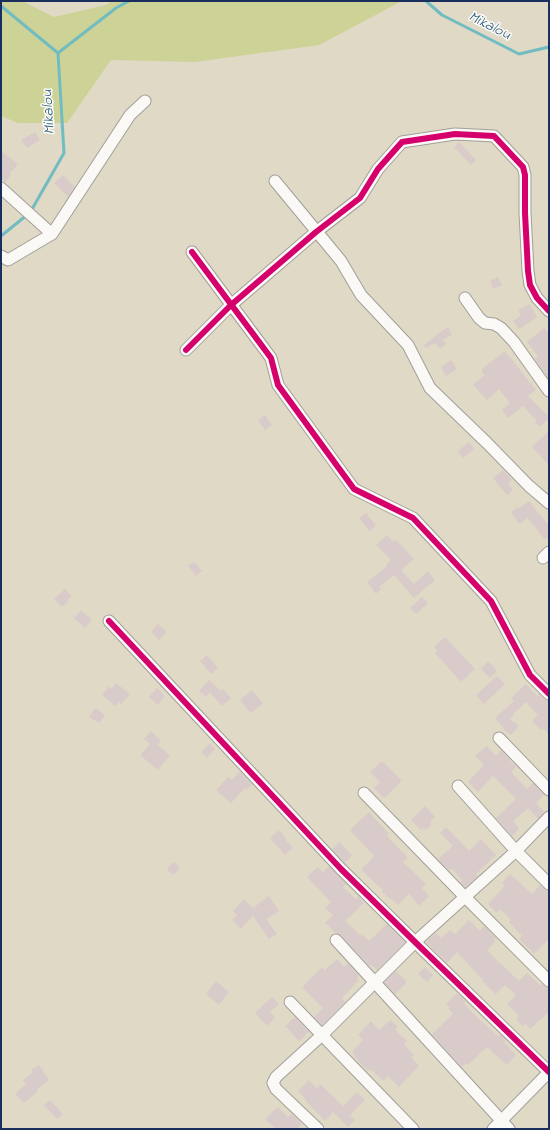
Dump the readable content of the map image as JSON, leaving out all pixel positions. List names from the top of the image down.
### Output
{
  "water": ["Mikalou"]
}
